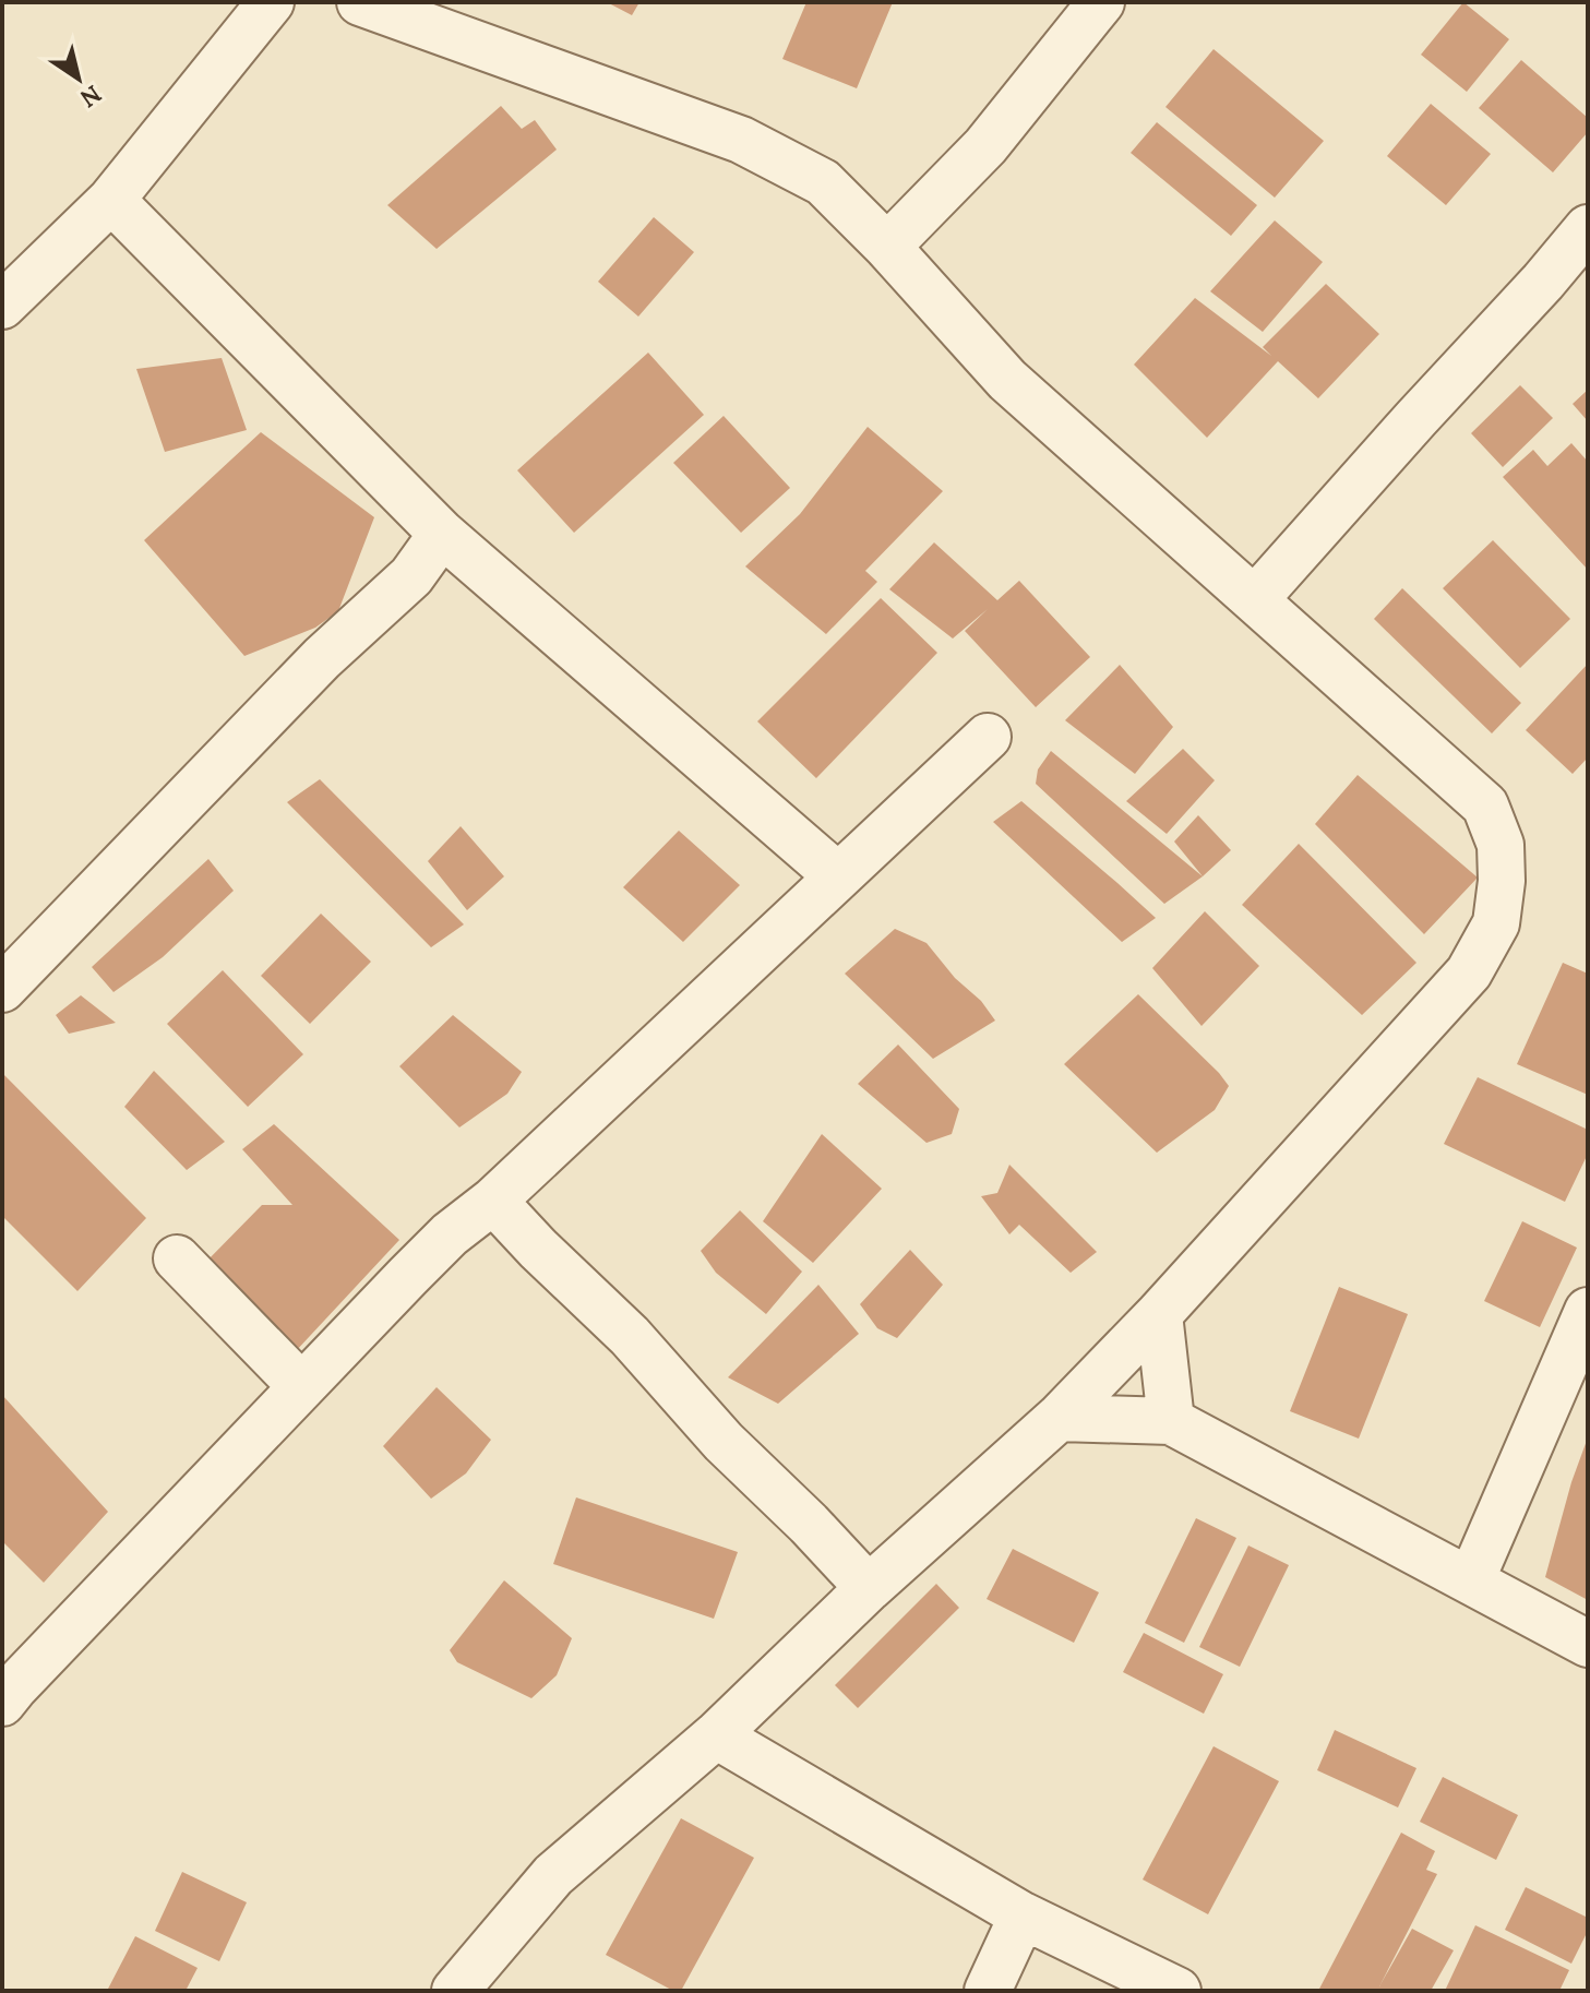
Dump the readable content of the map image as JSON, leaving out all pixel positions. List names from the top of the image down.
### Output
{
  "north": "bottom right"
}
